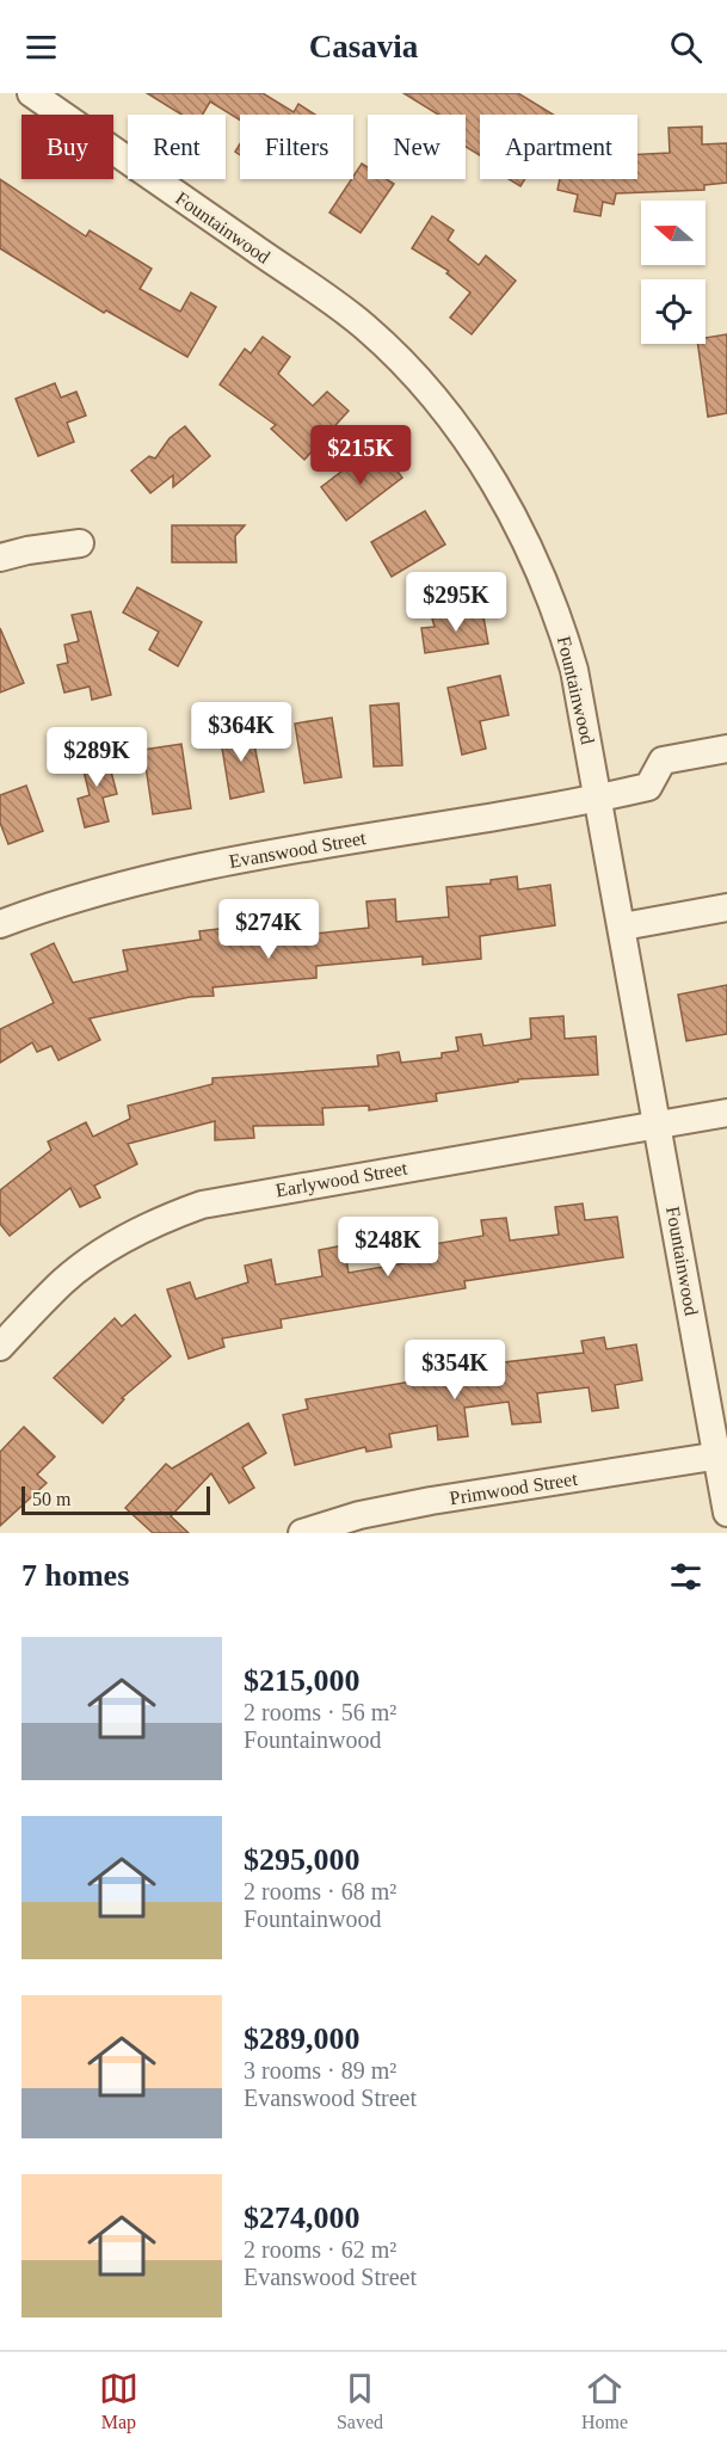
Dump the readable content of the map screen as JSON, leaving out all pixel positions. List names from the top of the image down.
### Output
{
  "streets": {
    "street": [
      "Fountainwood",
      "Evanswood Street",
      "Earlywood Street",
      "Primwood Street"
    ]
  },
  "crossings": [
    ["Fountainwood", "Evanswood Street"],
    ["Fountainwood", "Earlywood Street"],
    ["Fountainwood", "Primwood Street"]
  ],
  "scale_bar": "50 m",
  "north": "left",
  "page": {
    "header": "Casavia",
    "chip": [
      "Buy",
      "Rent",
      "Filters",
      "New",
      "Apartment"
    ],
    "price": [
      "$215K",
      "$295K",
      "$364K",
      "$289K",
      "$274K",
      "$248K",
      "$354K"
    ],
    "scale": "50 m",
    "heading": "7 homes",
    "list": [
      {
        "name": "$215,000",
        "note": "2 rooms · 56 m² · Fountainwood"
      },
      {
        "name": "$295,000",
        "note": "2 rooms · 68 m² · Fountainwood"
      },
      {
        "name": "$289,000",
        "note": "3 rooms · 89 m² · Evanswood Street"
      },
      {
        "name": "$274,000",
        "note": "2 rooms · 62 m² · Evanswood Street"
      }
    ],
    "tabs": ["Map", "Saved", "Home"]
  }
}
